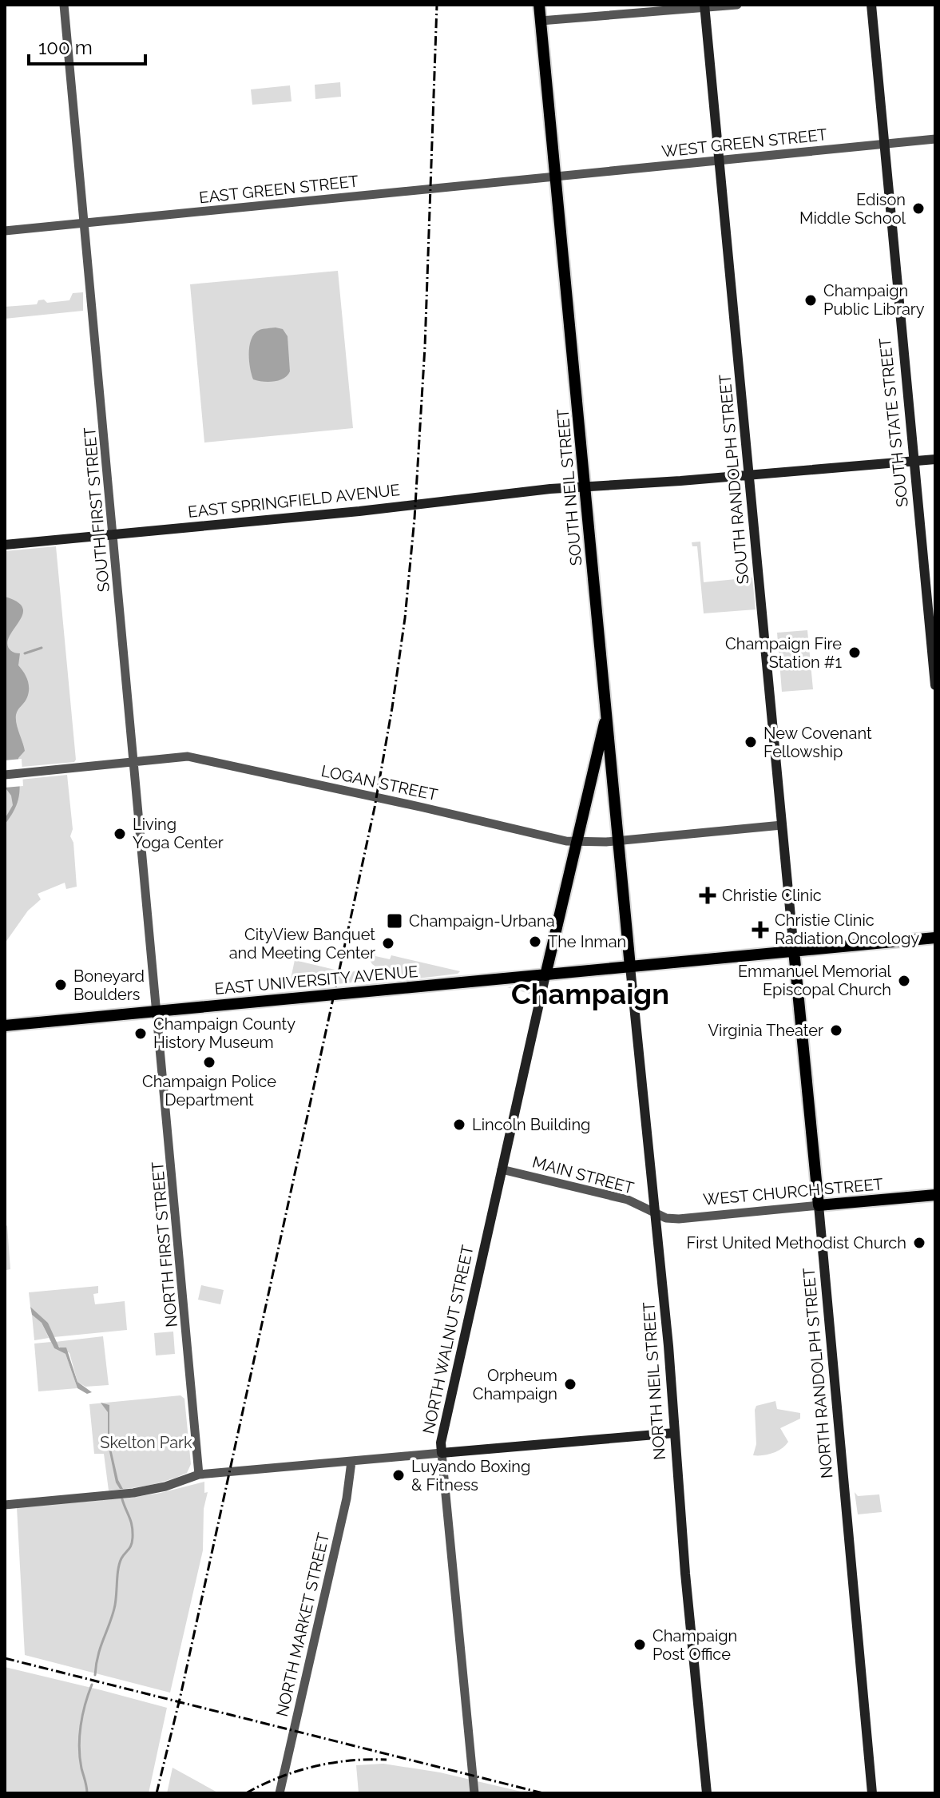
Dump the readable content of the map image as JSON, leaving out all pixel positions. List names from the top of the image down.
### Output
{
  "streets": {
    "main road": [
      "SOUTH STATE STREET",
      "SOUTH RANDOLPH STREET",
      "SOUTH NEIL STREET",
      "EAST SPRINGFIELD AVENUE",
      "EAST UNIVERSITY AVENUE",
      "WEST CHURCH STREET",
      "NORTH WALNUT STREET",
      "NORTH RANDOLPH STREET",
      "NORTH NEIL STREET"
    ],
    "street": [
      "WEST GREEN STREET",
      "EAST GREEN STREET",
      "SOUTH FIRST STREET",
      "LOGAN STREET",
      "MAIN STREET",
      "NORTH FIRST STREET",
      "NORTH MARKET STREET"
    ]
  },
  "crossings": [
    ["WEST GREEN STREET", "EAST GREEN STREET"],
    ["WEST GREEN STREET", "SOUTH STATE STREET"],
    ["WEST GREEN STREET", "SOUTH RANDOLPH STREET"],
    ["WEST GREEN STREET", "SOUTH NEIL STREET"],
    ["EAST GREEN STREET", "SOUTH NEIL STREET"],
    ["EAST GREEN STREET", "SOUTH FIRST STREET"],
    ["SOUTH STATE STREET", "EAST SPRINGFIELD AVENUE"],
    ["SOUTH RANDOLPH STREET", "EAST SPRINGFIELD AVENUE"],
    ["SOUTH RANDOLPH STREET", "LOGAN STREET"],
    ["SOUTH RANDOLPH STREET", "EAST UNIVERSITY AVENUE"],
    ["SOUTH RANDOLPH STREET", "NORTH RANDOLPH STREET"],
    ["SOUTH NEIL STREET", "EAST SPRINGFIELD AVENUE"],
    ["SOUTH NEIL STREET", "LOGAN STREET"],
    ["SOUTH NEIL STREET", "EAST UNIVERSITY AVENUE"],
    ["SOUTH NEIL STREET", "NORTH NEIL STREET"],
    ["EAST SPRINGFIELD AVENUE", "SOUTH FIRST STREET"],
    ["SOUTH FIRST STREET", "LOGAN STREET"],
    ["SOUTH FIRST STREET", "EAST UNIVERSITY AVENUE"],
    ["SOUTH FIRST STREET", "NORTH FIRST STREET"],
    ["EAST UNIVERSITY AVENUE", "NORTH FIRST STREET"],
    ["EAST UNIVERSITY AVENUE", "NORTH WALNUT STREET"],
    ["EAST UNIVERSITY AVENUE", "NORTH RANDOLPH STREET"],
    ["EAST UNIVERSITY AVENUE", "NORTH NEIL STREET"],
    ["MAIN STREET", "WEST CHURCH STREET"],
    ["MAIN STREET", "NORTH WALNUT STREET"],
    ["MAIN STREET", "NORTH NEIL STREET"],
    ["WEST CHURCH STREET", "NORTH RANDOLPH STREET"],
    ["WEST CHURCH STREET", "NORTH NEIL STREET"]
  ],
  "districts": ["Champaign"],
  "parks": ["Skelton Park"],
  "places": {
    "other": [
      "Edison Middle School",
      "Champaign Public Library",
      "Champaign Fire Station #1",
      "New Covenant Fellowship",
      "Living Yoga Center",
      "The Inman",
      "CityView Banquet and Meeting Center",
      "Emmanuel Memorial Episcopal Church",
      "Boneyard Boulders",
      "Virginia Theater",
      "Champaign County History Museum",
      "Champaign Police Department",
      "Lincoln Building",
      "First United Methodist Church",
      "Orpheum Champaign",
      "Luyando Boxing & Fitness",
      "Champaign Post Office"
    ],
    "health": ["Christie Clinic", "Christie Clinic Radiation Oncology"],
    "transit": ["Champaign-Urbana"]
  },
  "scale_bar": "100 m"
}
